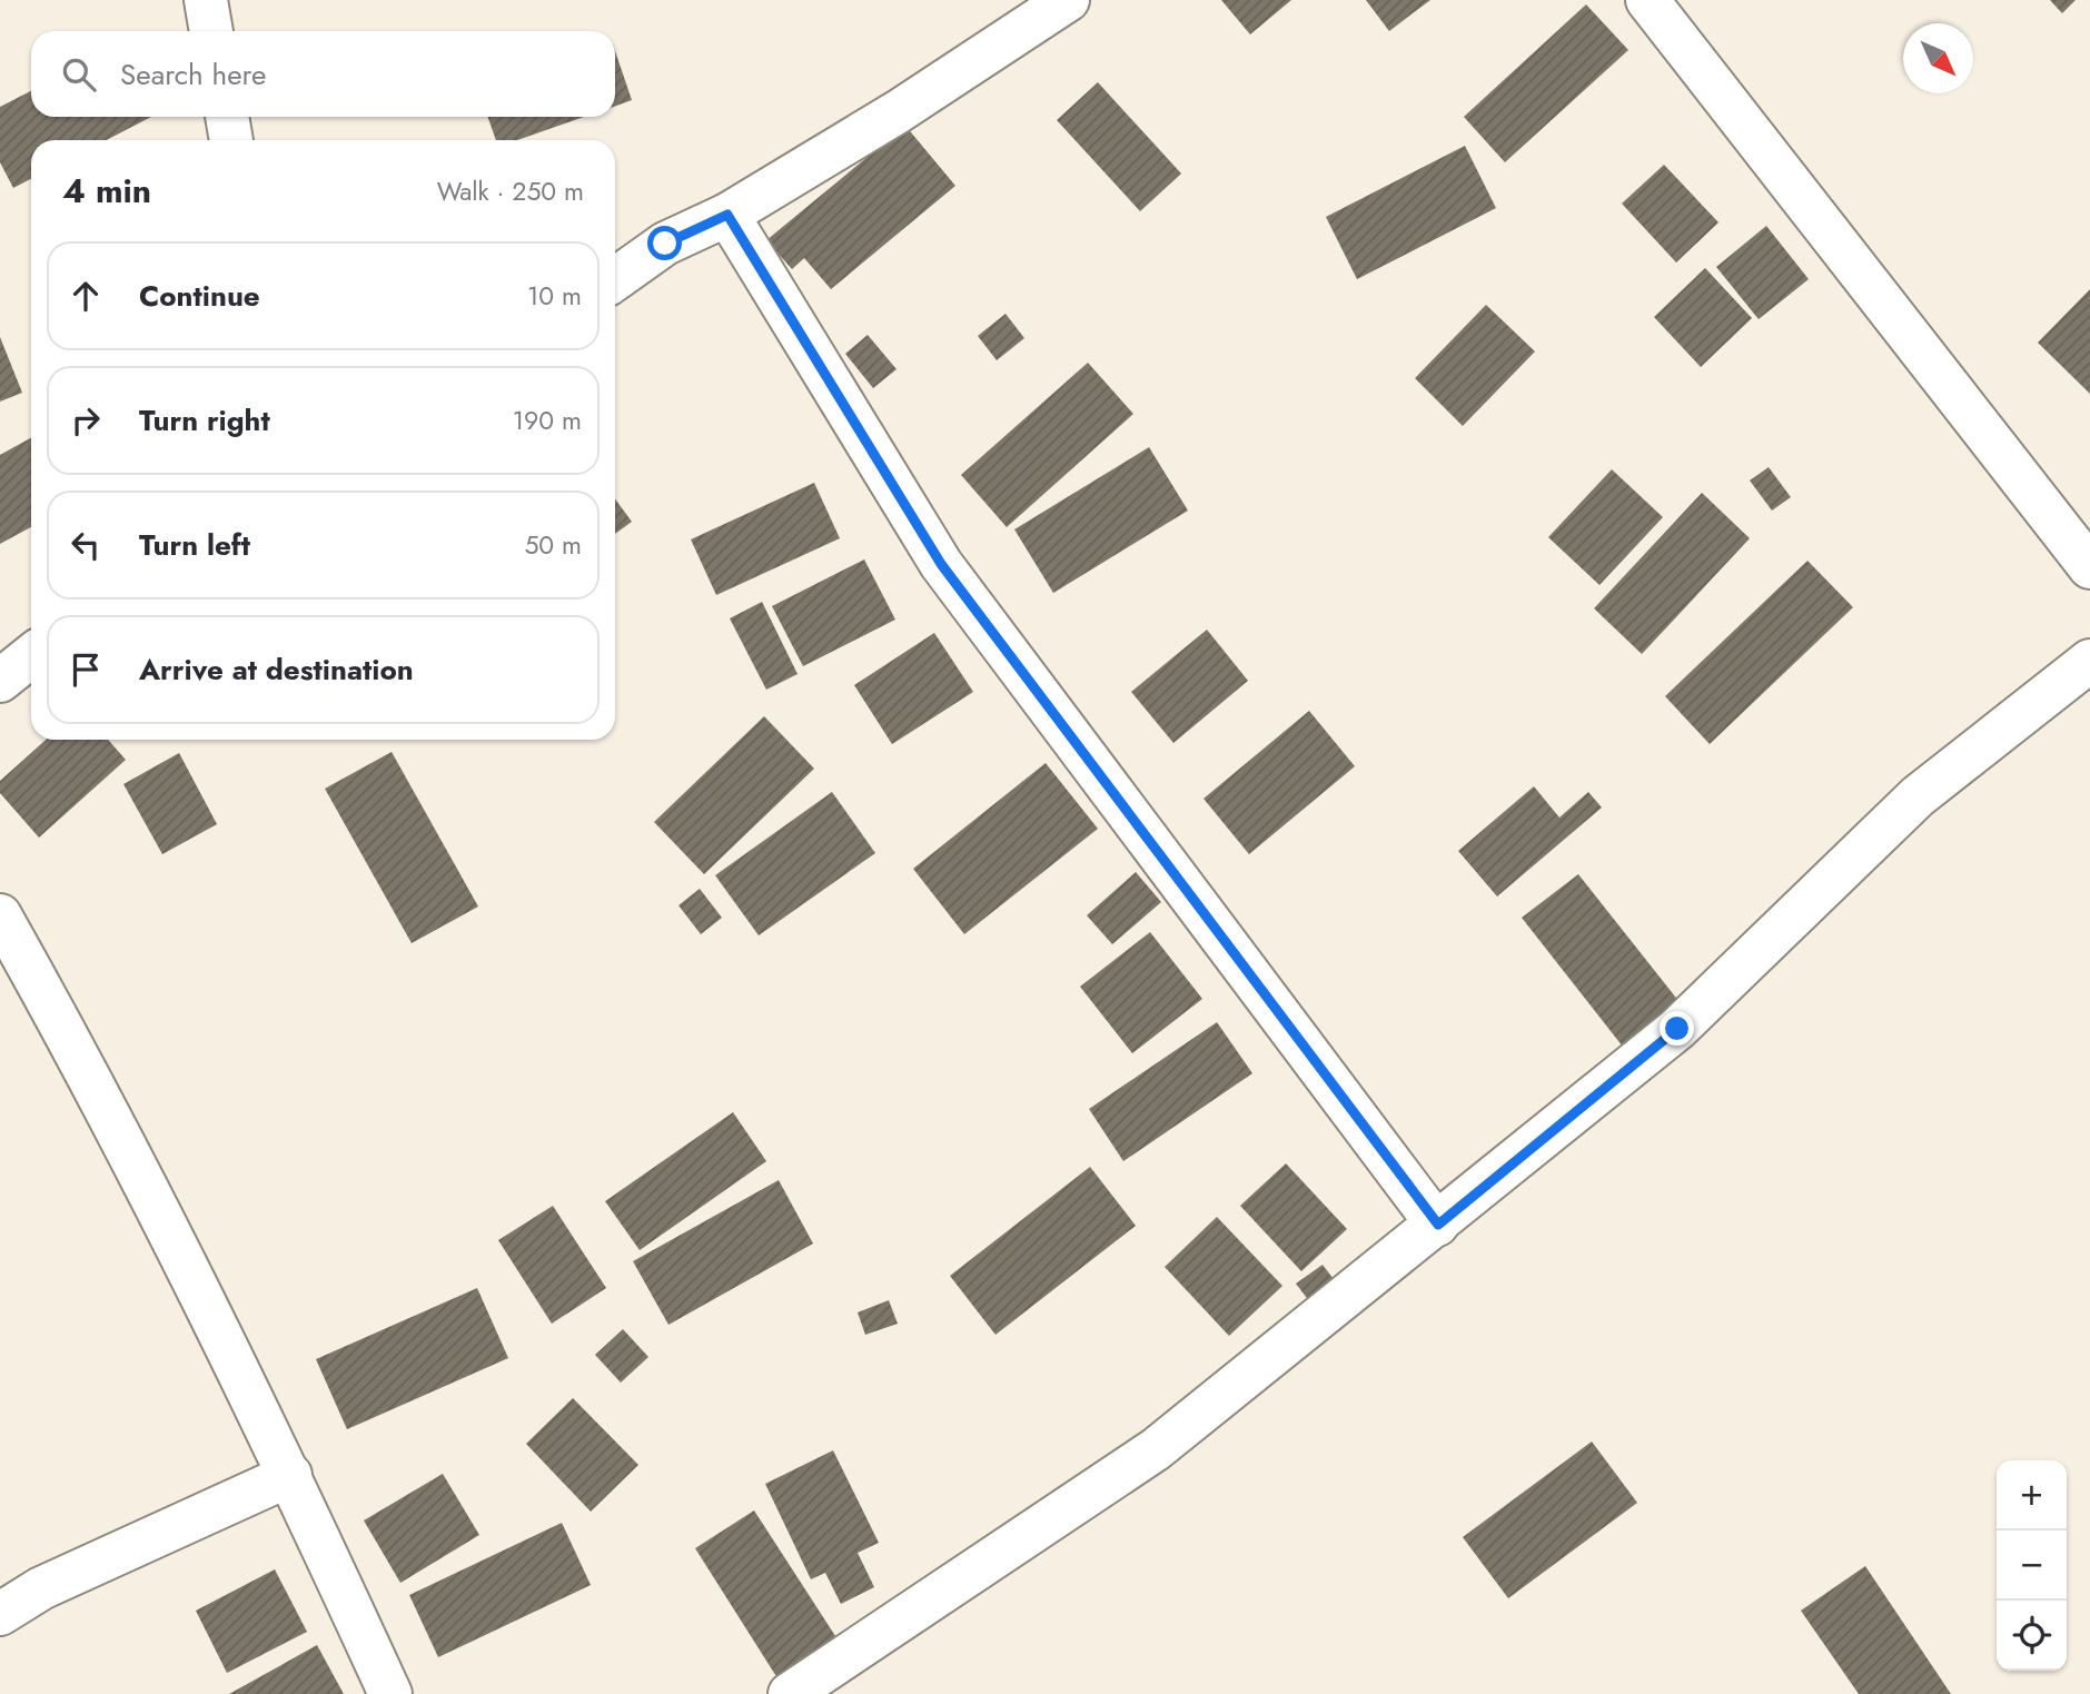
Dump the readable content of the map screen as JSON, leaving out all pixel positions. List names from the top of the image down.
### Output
{
  "north": "bottom right",
  "page": {
    "search": "Search here",
    "heading": ["4 min", "Walk · 250 m"],
    "list": [
      ["Continue", "10 m"],
      ["Turn right", "190 m"],
      ["Turn left", "50 m"],
      "Arrive at destination"
    ],
    "map_buttons": ["+", "−"]
  }
}
